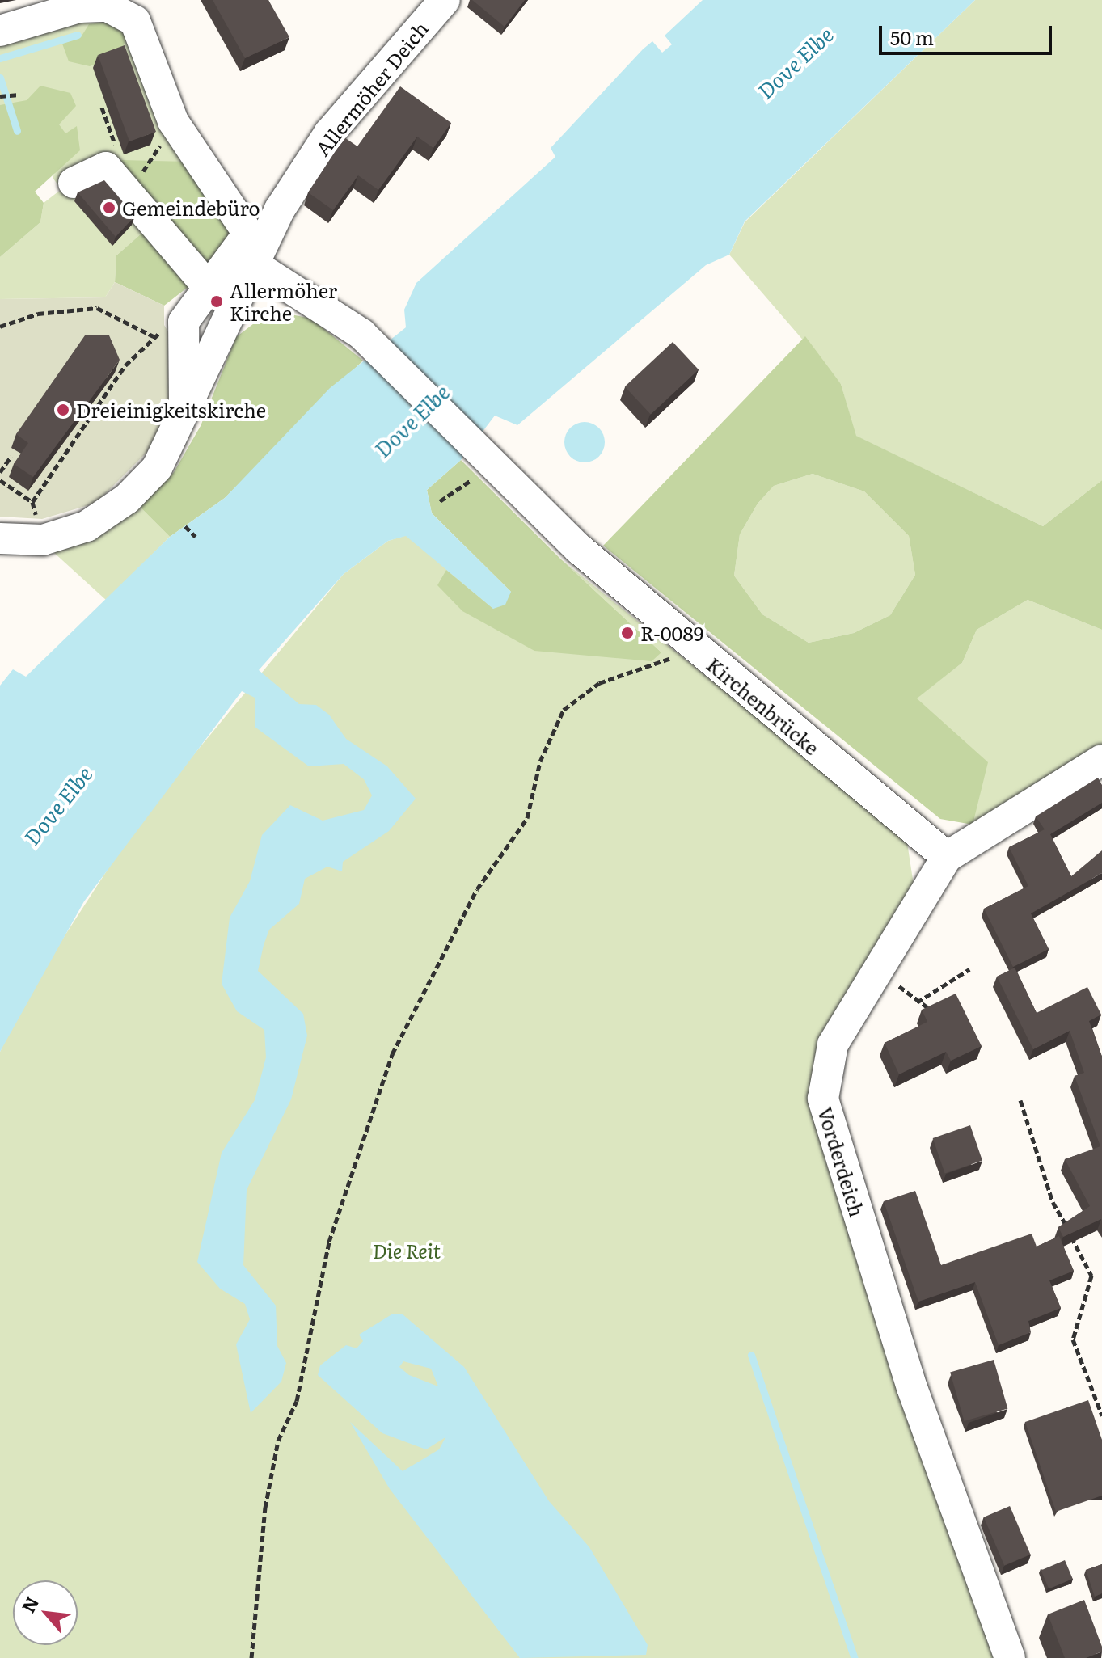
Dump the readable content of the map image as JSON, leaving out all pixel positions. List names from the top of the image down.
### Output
{
  "streets": {
    "street": ["Allermöher Deich", "Kirchenbrücke", "Vorderdeich"]
  },
  "crossings": [
    ["Allermöher Deich", "Kirchenbrücke"],
    ["Kirchenbrücke", "Vorderdeich"]
  ],
  "water": ["Dove Elbe"],
  "parks": ["Die Reit"],
  "places": [
    "Gemeindebüro",
    "Allermöher Kirche",
    "Dreieinigkeitskirche",
    "R-0089"
  ],
  "scale_bar": "50 m",
  "north": "top left"
}
